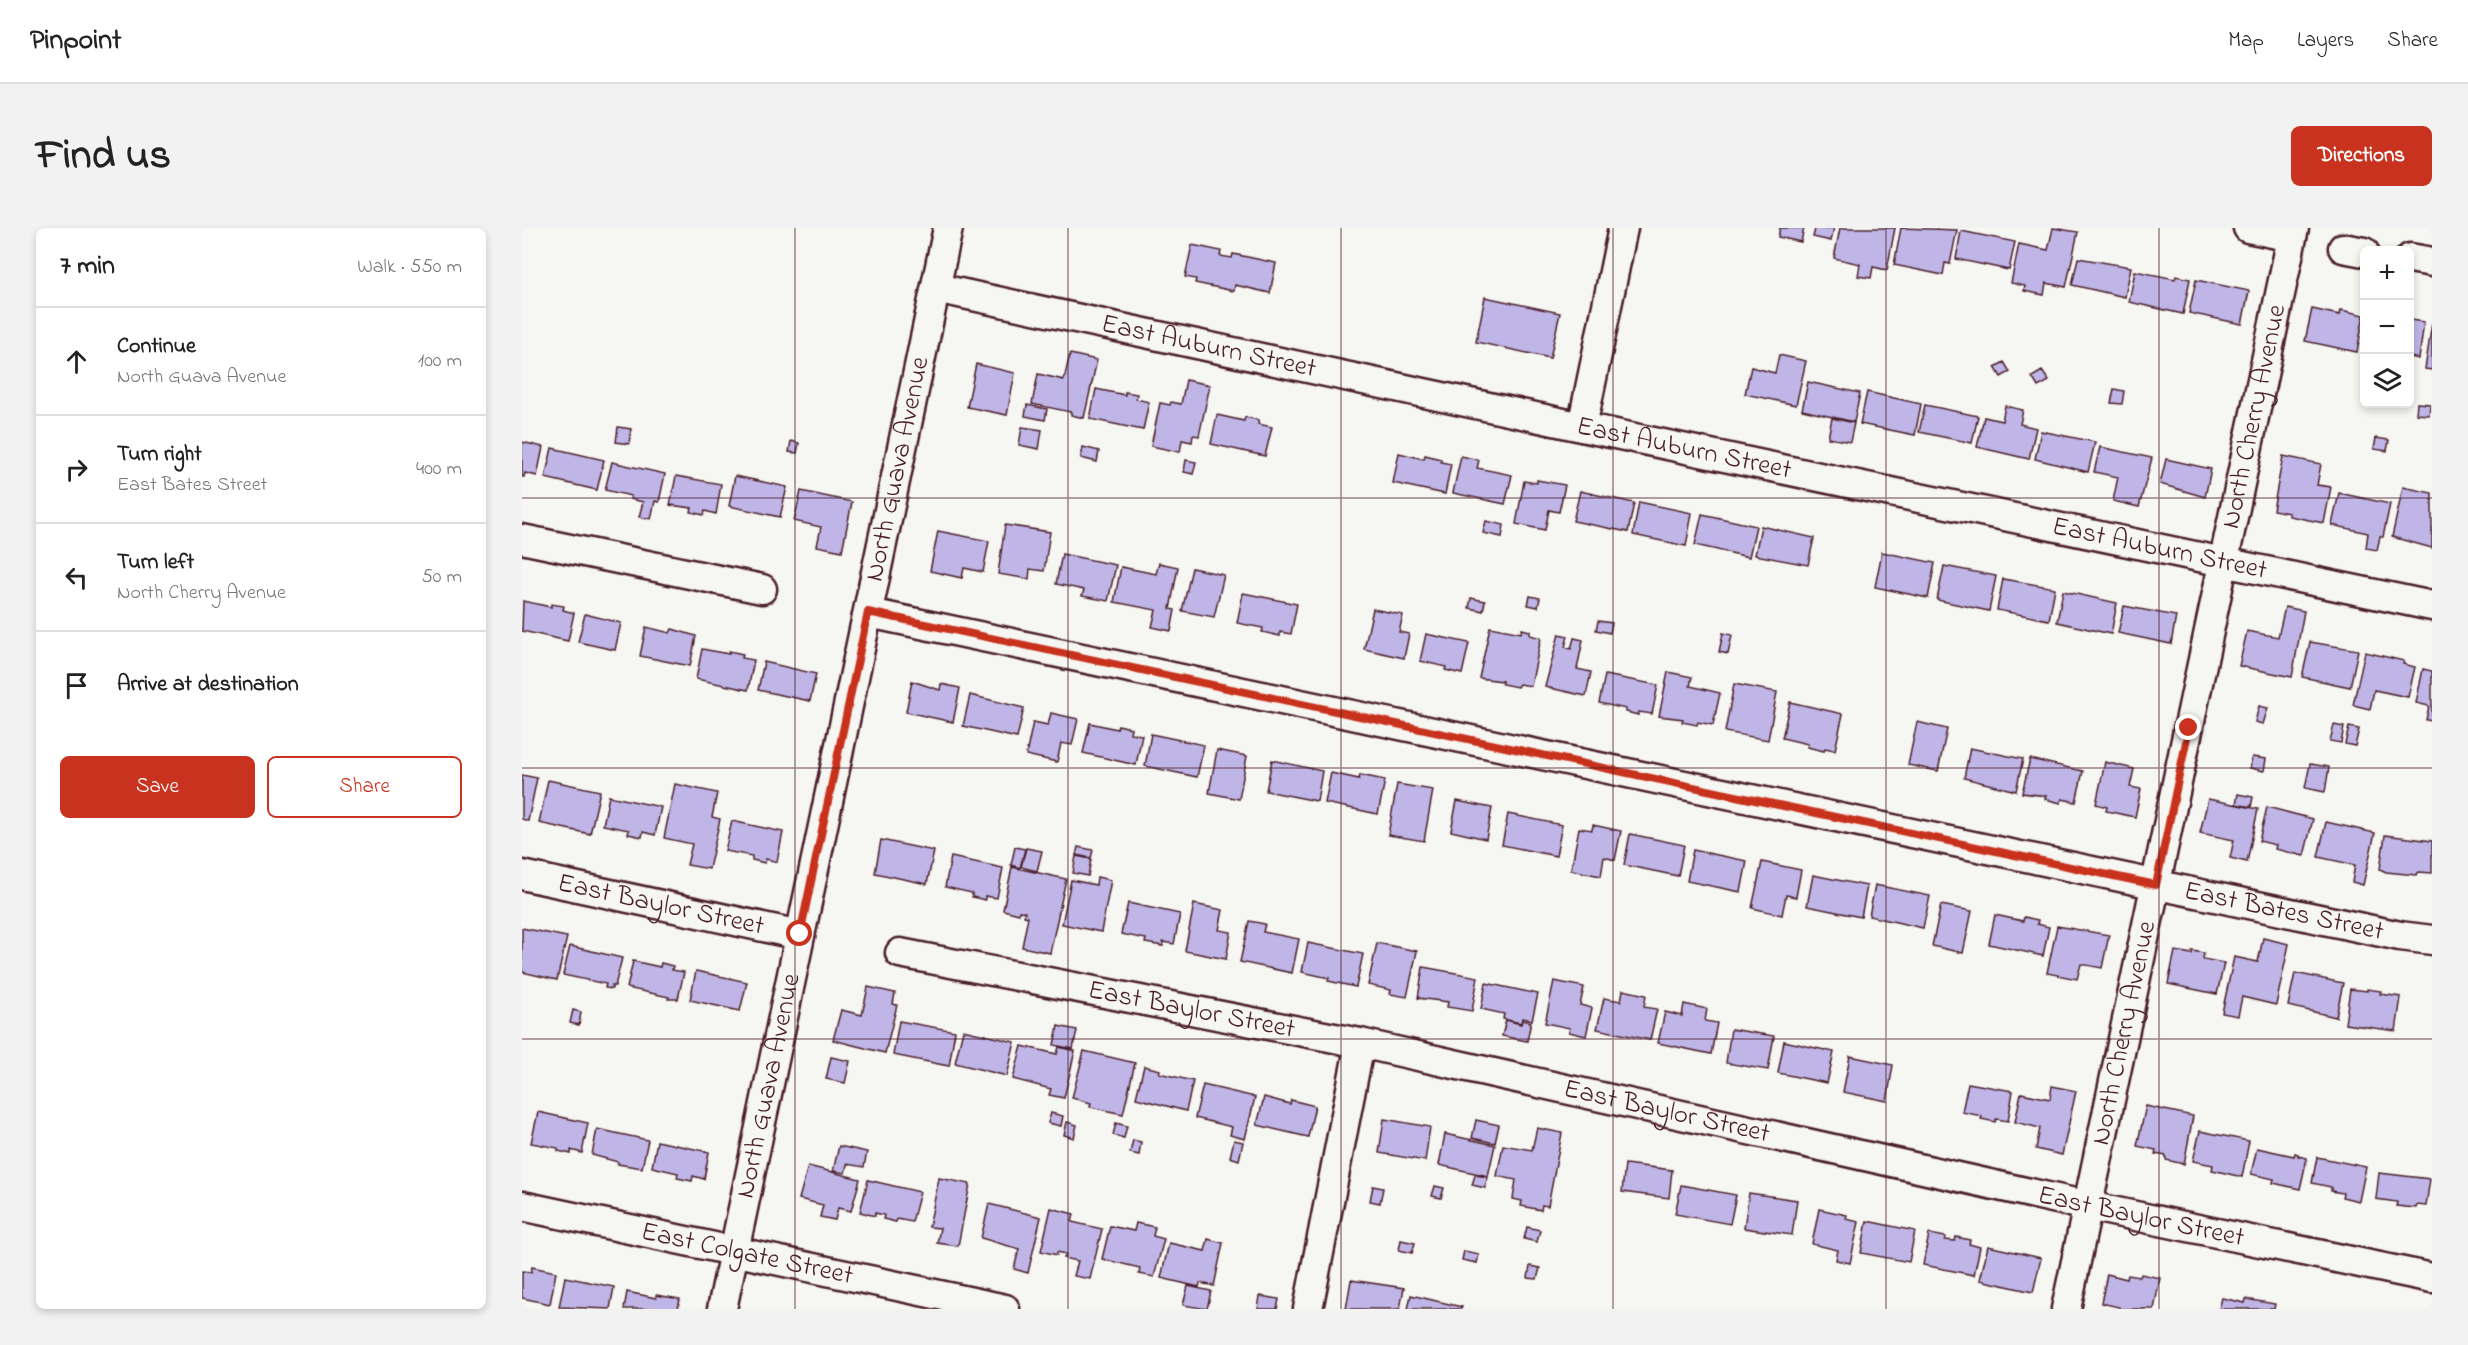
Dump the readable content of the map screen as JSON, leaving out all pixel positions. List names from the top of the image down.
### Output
{
  "streets": {
    "street": [
      "East Auburn Street",
      "North Cherry Avenue",
      "North Guava Avenue",
      "East Baylor Street",
      "East Bates Street",
      "East Colgate Street"
    ]
  },
  "crossings": [
    ["East Auburn Street", "North Cherry Avenue"],
    ["East Auburn Street", "North Guava Avenue"],
    ["North Cherry Avenue", "East Baylor Street"],
    ["North Cherry Avenue", "East Bates Street"],
    ["North Guava Avenue", "East Baylor Street"],
    ["North Guava Avenue", "East Bates Street"],
    ["North Guava Avenue", "East Colgate Street"]
  ],
  "page": {
    "header": "Pinpoint",
    "nav": ["Map", "Layers", "Share"],
    "title": "Find us",
    "buttons": [
      "Directions",
      ["Save", "Share"]
    ],
    "heading": ["7 min", "Walk · 550 m"],
    "map_buttons": ["+", "−"],
    "list": [
      ["Continue", "North Guava Avenue", "100 m"],
      ["Turn right", "East Bates Street", "400 m"],
      ["Turn left", "North Cherry Avenue", "50 m"],
      "Arrive at destination"
    ]
  }
}
